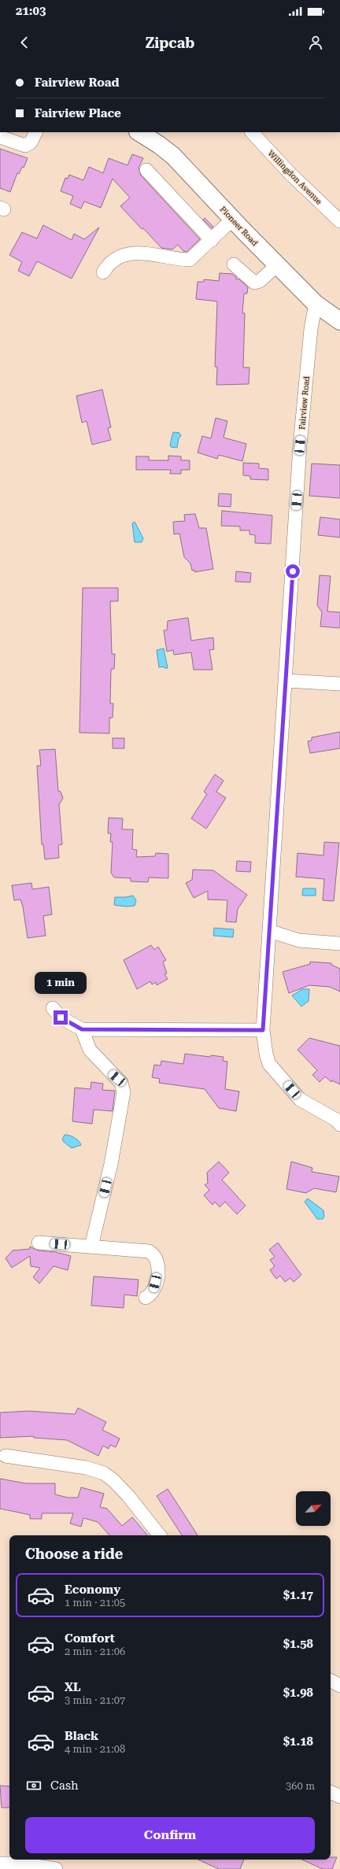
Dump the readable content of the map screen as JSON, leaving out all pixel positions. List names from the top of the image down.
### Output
{
  "streets": {
    "main road": ["Pioneer Road"],
    "street": ["Willingdon Avenue", "Fairview Road"]
  },
  "crossings": [
    ["Pioneer Road", "Fairview Road"]
  ],
  "north": "top right",
  "page": {
    "status": "21:03",
    "header": "Zipcab",
    "banner": ["Fairview Road", "Fairview Place"],
    "bubble": "1 min",
    "heading": "Choose a ride",
    "list": [
      {
        "name": "Economy",
        "note": "1 min · 21:05",
        "value": "$1.17"
      },
      {
        "name": "Comfort",
        "note": "2 min · 21:06",
        "value": "$1.58"
      },
      {
        "name": "XL",
        "note": "3 min · 21:07",
        "value": "$1.98"
      },
      {
        "name": "Black",
        "note": "4 min · 21:08",
        "value": "$1.18"
      }
    ],
    "pay": ["Cash", "360 m"],
    "buttons": "Confirm"
  }
}
